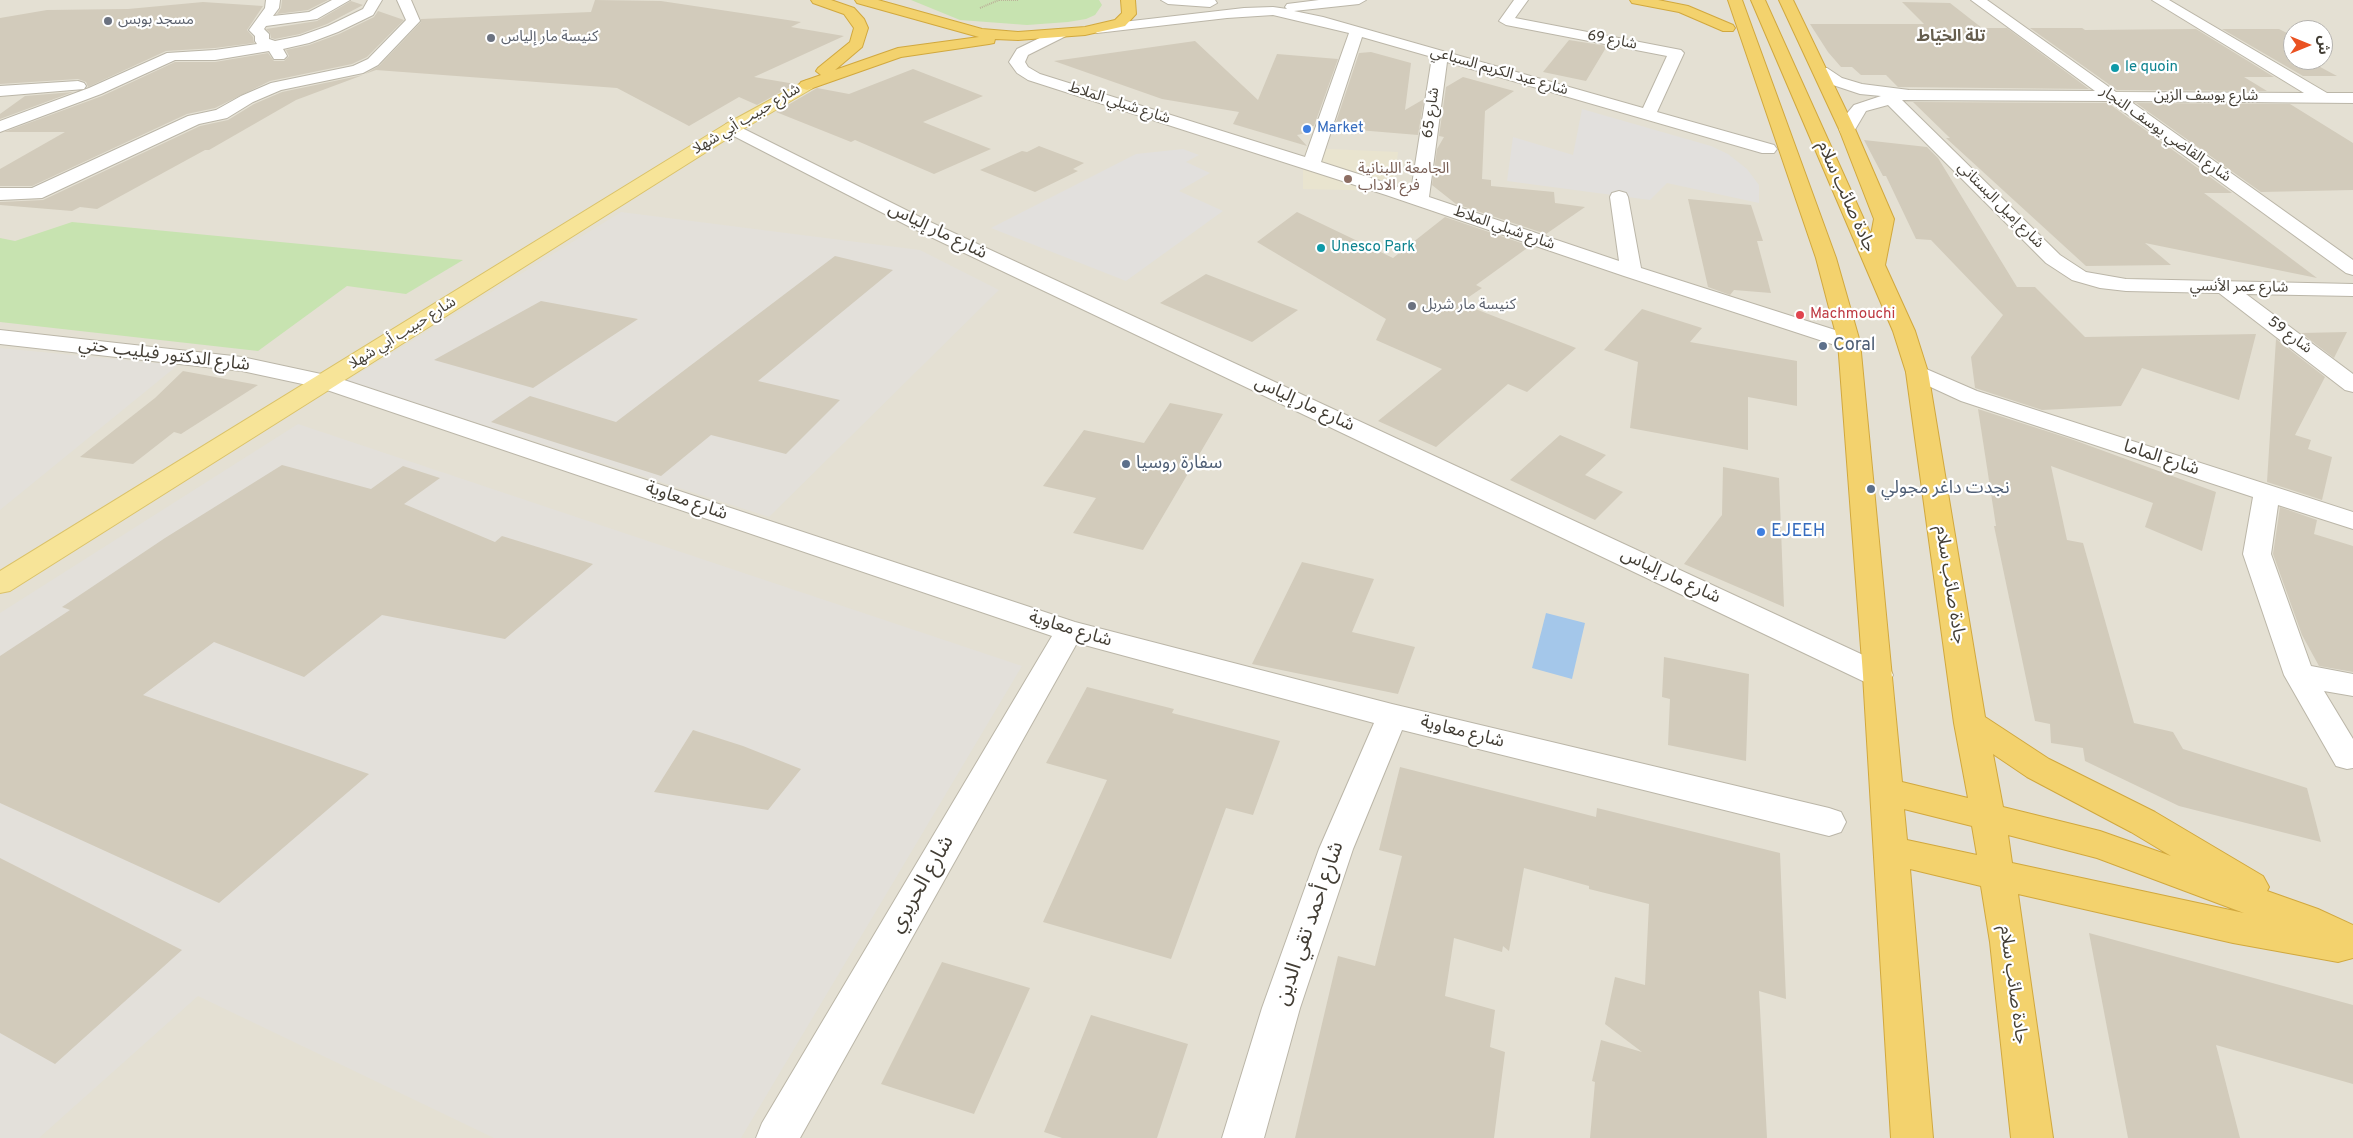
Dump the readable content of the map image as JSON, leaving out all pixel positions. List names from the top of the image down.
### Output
{
  "streets": {
    "highway": ["جادة صائب سلام"],
    "main road": ["شارع حبيب أبي شهلا"],
    "street": [
      "شارع 69",
      "شارع عبد الكريم السباعي",
      "شارع يوسف الزين",
      "شارع شبلي الملاط",
      "شارع 65",
      "شارع القاضي يوسف النجار",
      "شارع إميل البستاني",
      "شارع مار إلياس",
      "شارع عمر الأنسي",
      "شارع 59",
      "شارع الدكتور فيليب حتي",
      "شارع الماما",
      "شارع معاوية",
      "شارع الحريري",
      "شارع أحمد تقي الدين"
    ]
  },
  "crossings": [
    ["شارع 69", "شارع عبد الكريم السباعي"],
    ["شارع عبد الكريم السباعي", "شارع 65"],
    ["شارع يوسف الزين", "شارع القاضي يوسف النجار"],
    ["شارع يوسف الزين", "شارع إميل البستاني"],
    ["شارع شبلي الملاط", "شارع 65"],
    ["شارع شبلي الملاط", "جادة صائب سلام"],
    ["شارع حبيب أبي شهلا", "شارع مار إلياس"],
    ["شارع حبيب أبي شهلا", "شارع الدكتور فيليب حتي"],
    ["شارع حبيب أبي شهلا", "شارع معاوية"],
    ["جادة صائب سلام", "شارع مار إلياس"],
    ["جادة صائب سلام", "شارع الماما"],
    ["شارع إميل البستاني", "شارع عمر الأنسي"],
    ["شارع عمر الأنسي", "شارع 59"],
    ["شارع الدكتور فيليب حتي", "شارع معاوية"],
    ["شارع معاوية", "شارع الحريري"],
    ["شارع معاوية", "شارع أحمد تقي الدين"]
  ],
  "districts": ["تلة الخيّاط"],
  "places": [
    "مسجد بوبس",
    "كنيسة مار إلياس",
    "le quoin",
    "Market",
    "الجامعة اللبنانية فرع الاداب",
    "Unesco Park",
    "كنيسة مار شربل",
    "Machmouchi",
    "Coral",
    "سفارة روسيا",
    "نجدت داغر مجولي",
    "EJEEH"
  ],
  "north": "right"
}
